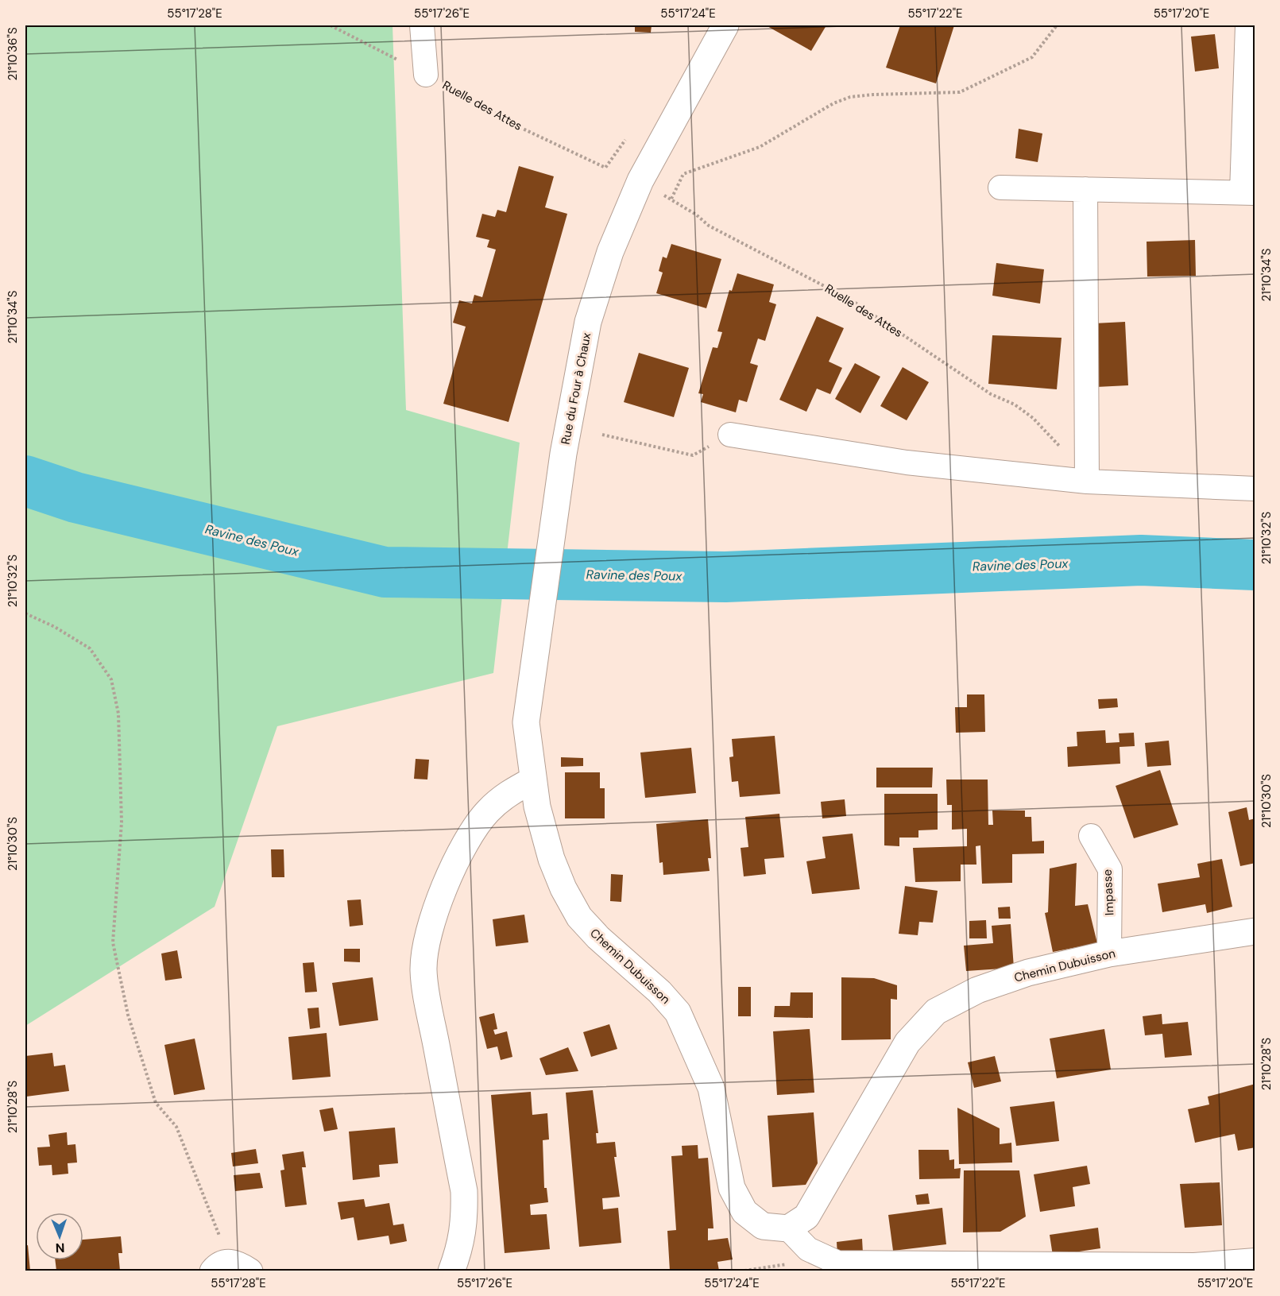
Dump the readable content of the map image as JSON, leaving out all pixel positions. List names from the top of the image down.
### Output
{
  "streets": {
    "main road": ["Rue du Four à Chaux", "Chemin Dubuisson"],
    "street": ["Impasse"],
    "path": ["Ruelle des Attes"]
  },
  "crossings": [
    ["Ruelle des Attes", "Rue du Four à Chaux"],
    ["Rue du Four à Chaux", "Chemin Dubuisson"],
    ["Impasse", "Chemin Dubuisson"]
  ],
  "water": ["Ravine des Poux"],
  "north": "bottom",
  "coordinates": [
    "55°17'28\"E",
    "55°17'26\"E",
    "55°17'24\"E",
    "55°17'22\"E",
    "55°17'20\"E",
    "21°10'36\"S",
    "21°10'34\"S",
    "21°10'32\"S",
    "21°10'30\"S",
    "21°10'28\"S"
  ]
}
